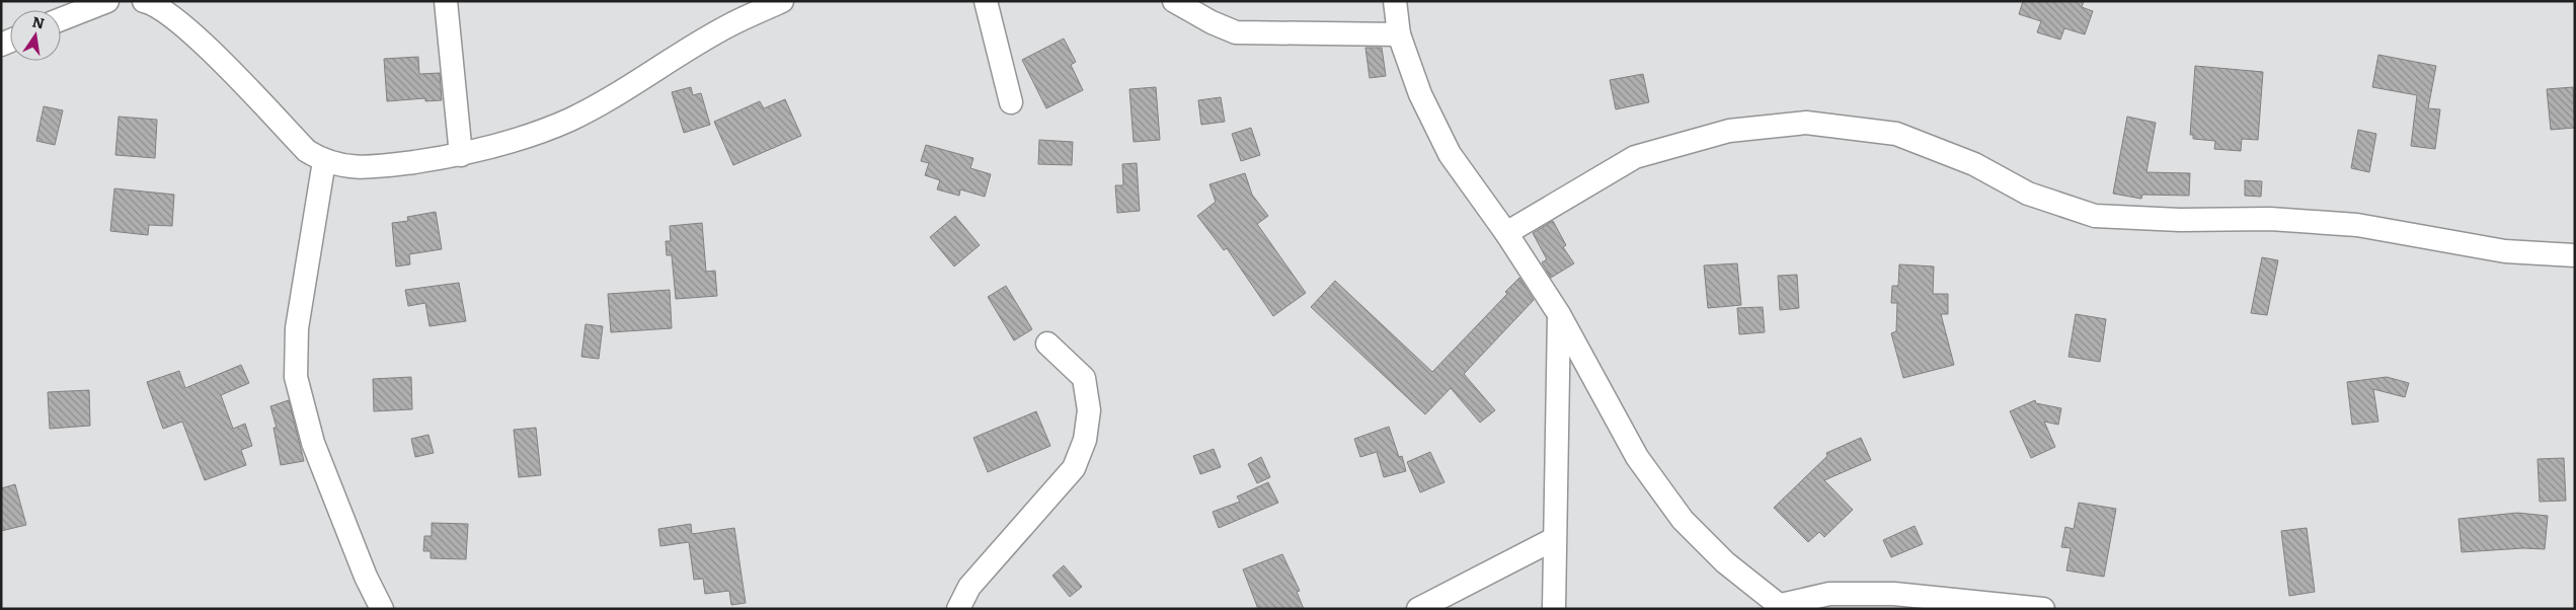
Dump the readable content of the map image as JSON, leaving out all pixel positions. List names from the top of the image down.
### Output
{
  "north": "top"
}
